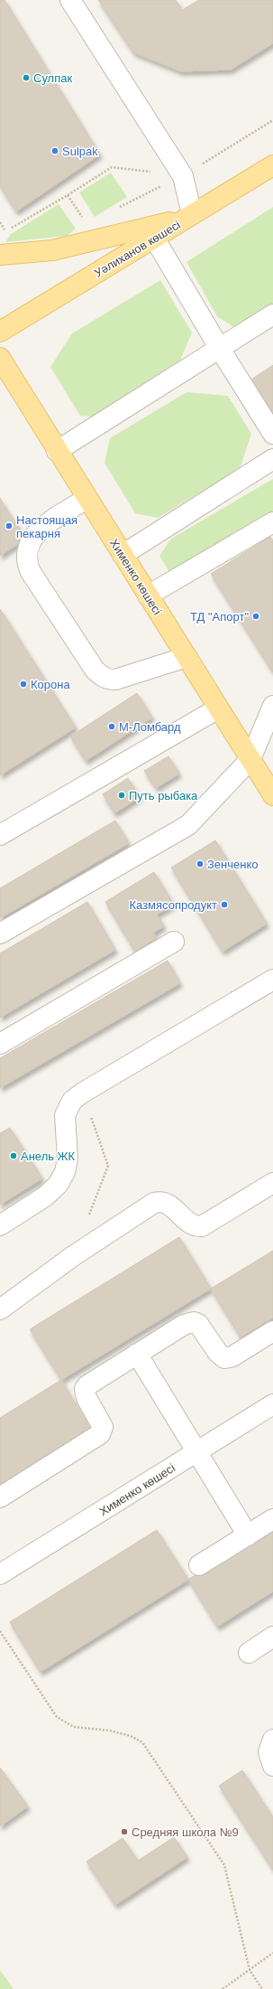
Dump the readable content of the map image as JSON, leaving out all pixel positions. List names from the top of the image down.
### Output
{
  "streets": {
    "main road": ["Уәлиханов көшесі", "Хименко көшесі"]
  },
  "places": [
    "Сулпак",
    "Sulpak",
    "Настоящая пекарня",
    "ТД \"Апорт\"",
    "Корона",
    "М-Ломбард",
    "Путь рыбака",
    "Зенченко",
    "Казмясопродукт",
    "Анель ЖК",
    "Средняя школа №9"
  ]
}
